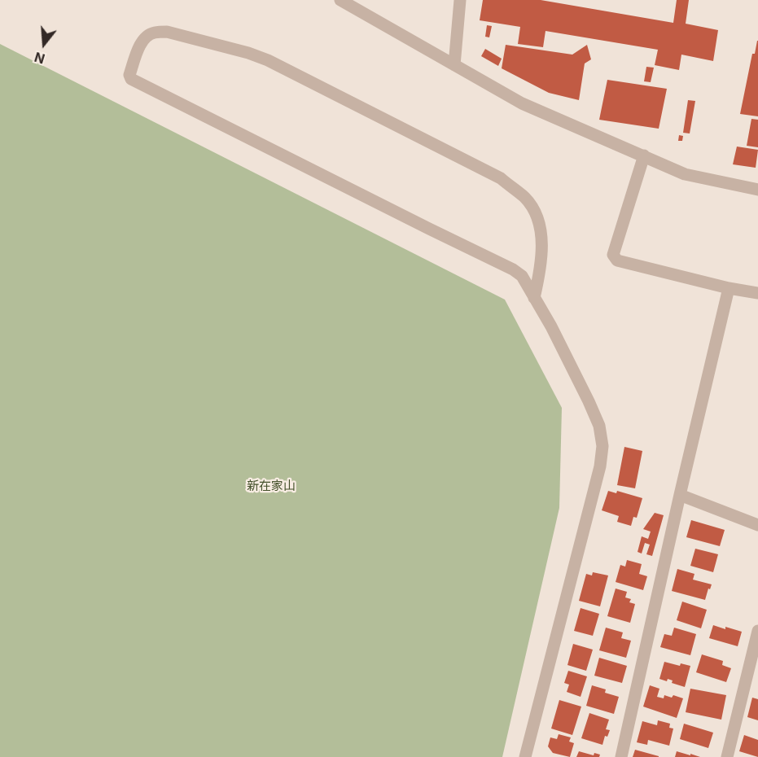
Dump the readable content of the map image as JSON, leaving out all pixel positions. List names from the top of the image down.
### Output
{
  "parks": ["新在家山"],
  "north": "bottom"
}
